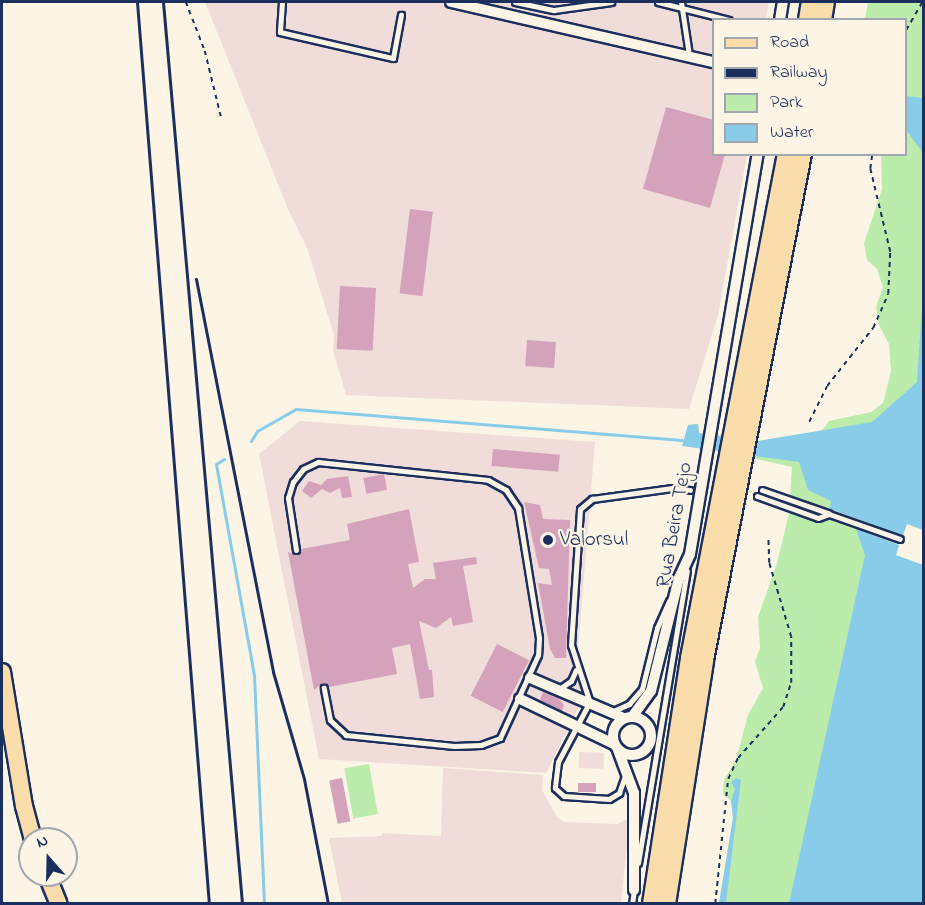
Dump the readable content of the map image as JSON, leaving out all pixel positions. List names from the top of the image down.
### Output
{
  "streets": {
    "street": ["Rua Beira Tejo"]
  },
  "places": ["Valorsul"],
  "legend": [
    "Road",
    "Railway",
    "Park",
    "Water"
  ],
  "north": "top"
}
